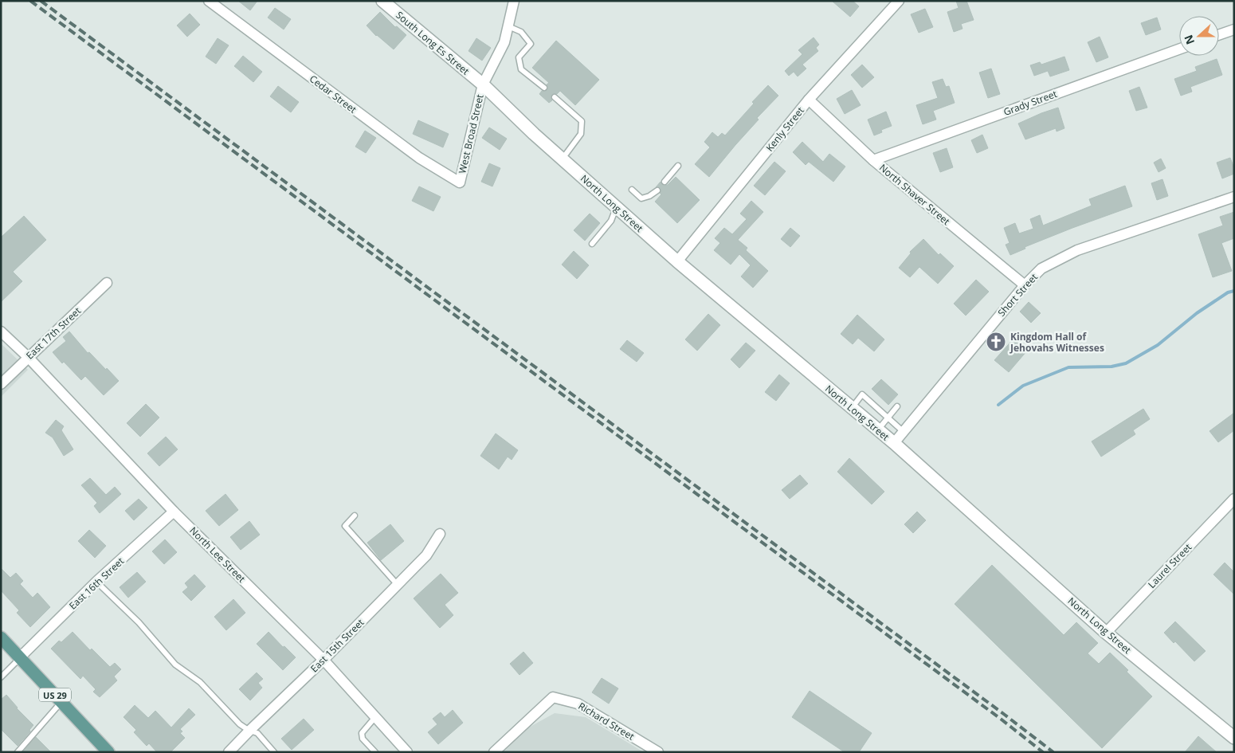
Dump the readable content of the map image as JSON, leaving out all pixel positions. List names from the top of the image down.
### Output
{
  "streets": {
    "main road": ["US 29"],
    "street": [
      "South Long Es Street",
      "Cedar Street",
      "Grady Street",
      "Kenly Street",
      "West Broad Street",
      "North Shaver Street",
      "North Long Street",
      "Short Street",
      "East 17th Street",
      "North Lee Street",
      "Laurel Street",
      "East 16th Street",
      "East 15th Street",
      "Richard Street"
    ]
  },
  "crossings": [
    ["South Long Es Street", "West Broad Street"],
    ["South Long Es Street", "North Long Street"],
    ["Cedar Street", "West Broad Street"],
    ["Grady Street", "North Shaver Street"],
    ["Kenly Street", "North Shaver Street"],
    ["Kenly Street", "North Long Street"],
    ["West Broad Street", "North Long Street"],
    ["North Shaver Street", "Short Street"],
    ["North Long Street", "Short Street"],
    ["North Long Street", "Laurel Street"],
    ["East 17th Street", "North Lee Street"],
    ["North Lee Street", "East 16th Street"],
    ["North Lee Street", "East 15th Street"],
    ["East 16th Street", "US 29"]
  ],
  "places": {
    "church": ["Kingdom Hall of Jehovahs Witnesses"]
  },
  "north": "left"
}
